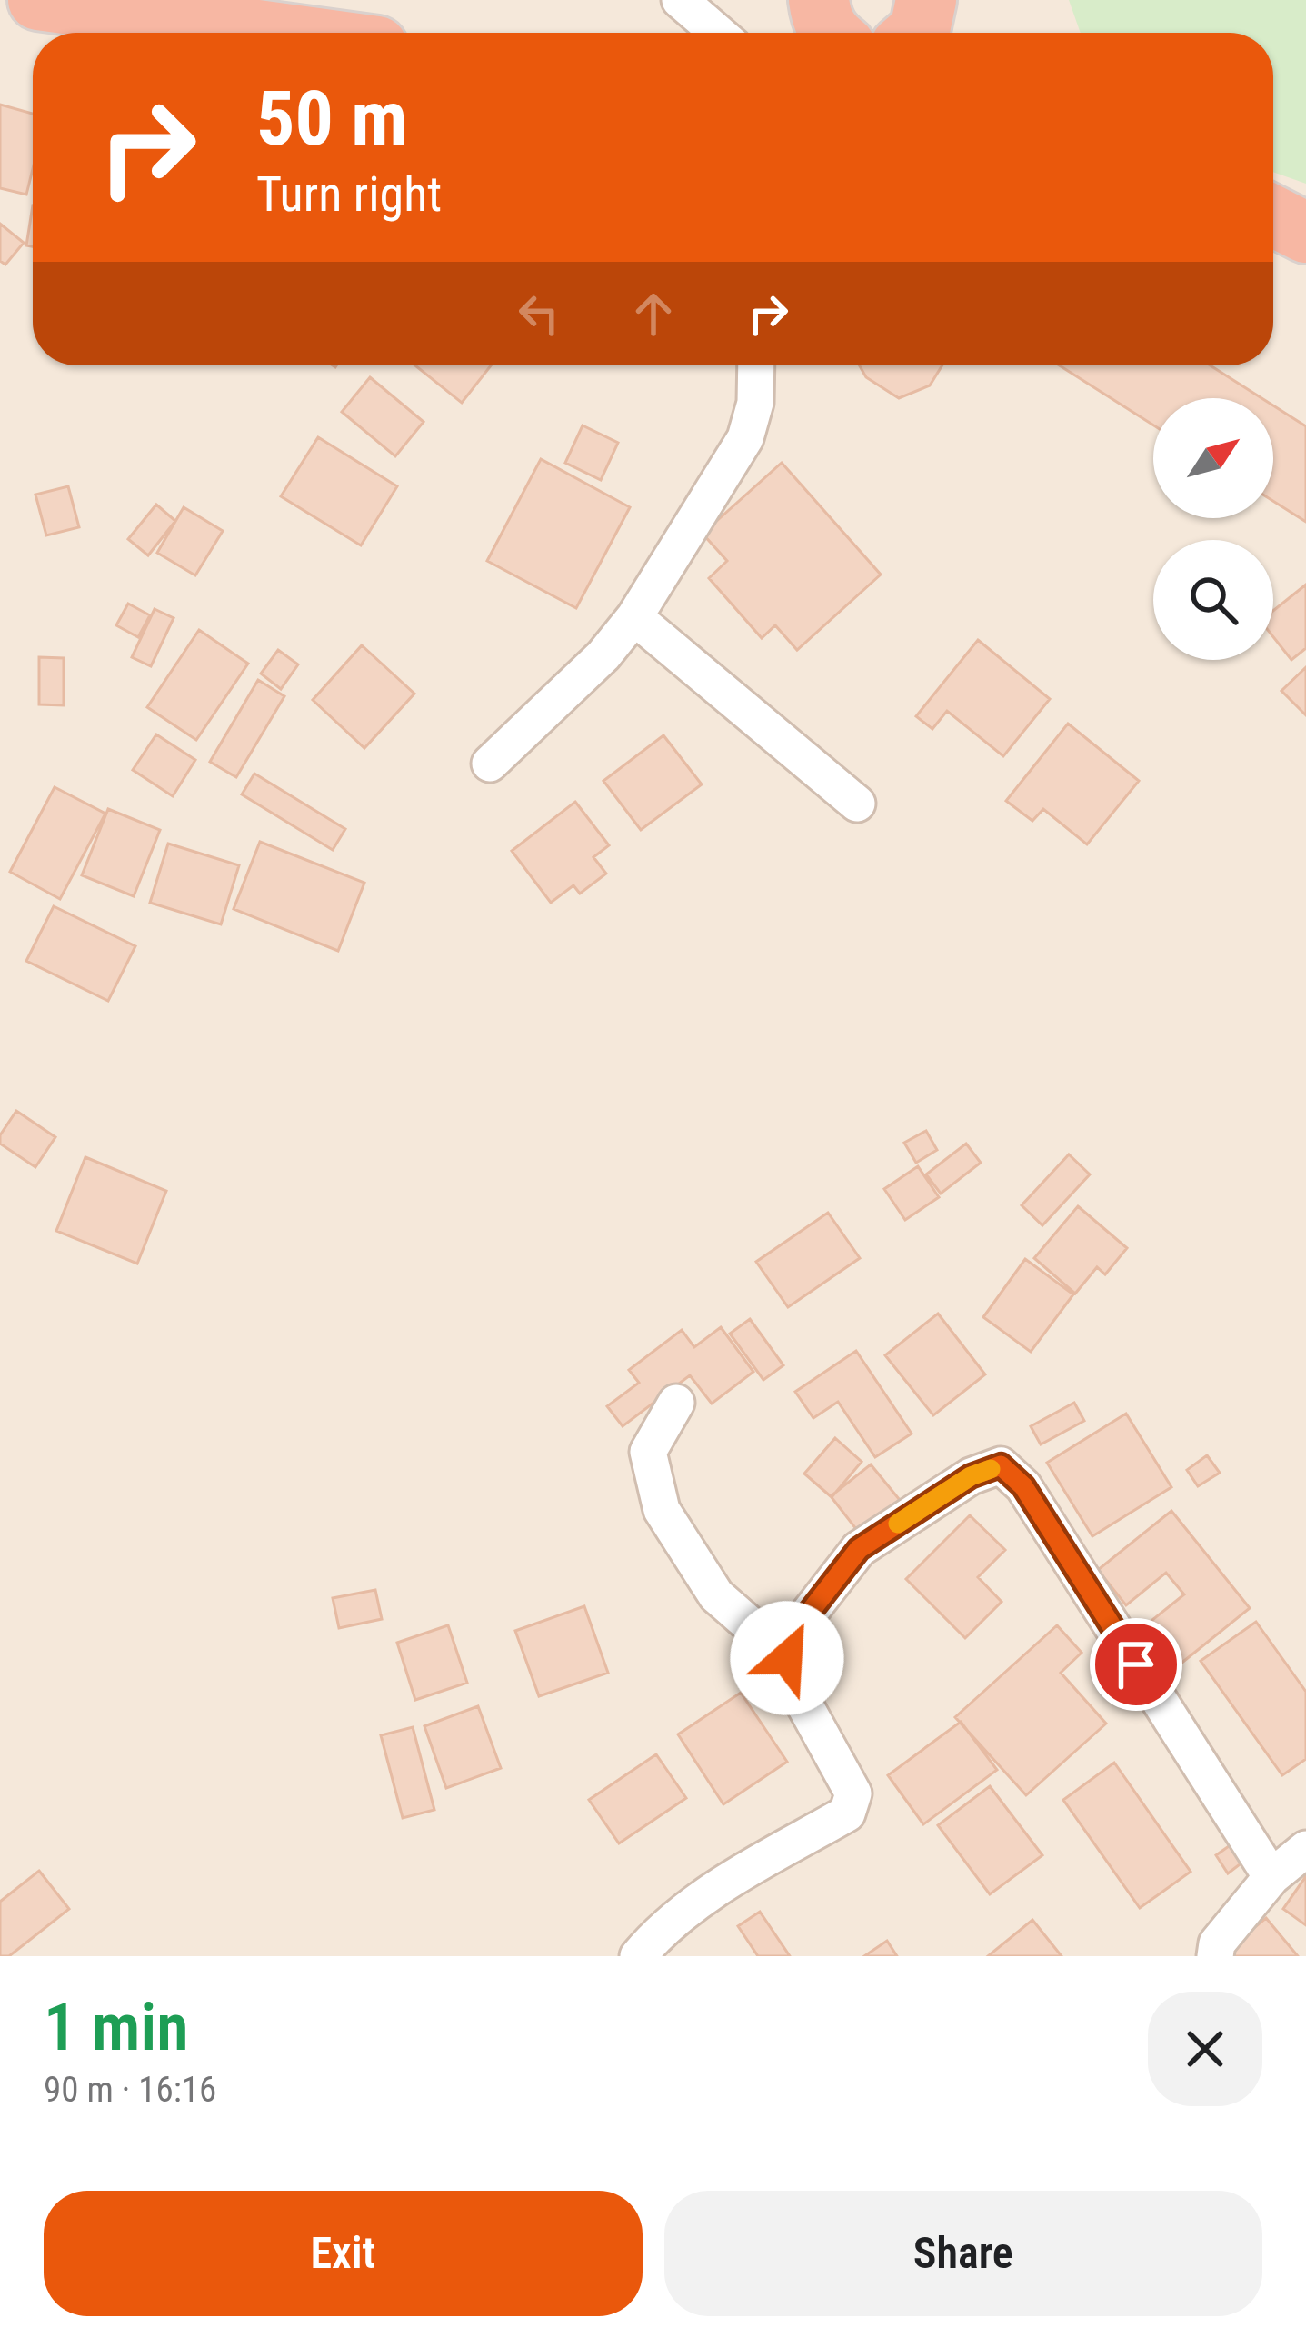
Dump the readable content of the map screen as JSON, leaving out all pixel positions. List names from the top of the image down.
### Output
{
  "north": "top right",
  "page": {
    "turn": ["50 m", "Turn right"],
    "heading": ["1 min", "90 m · 16:16"],
    "buttons": ["Exit", "Share"]
  }
}
